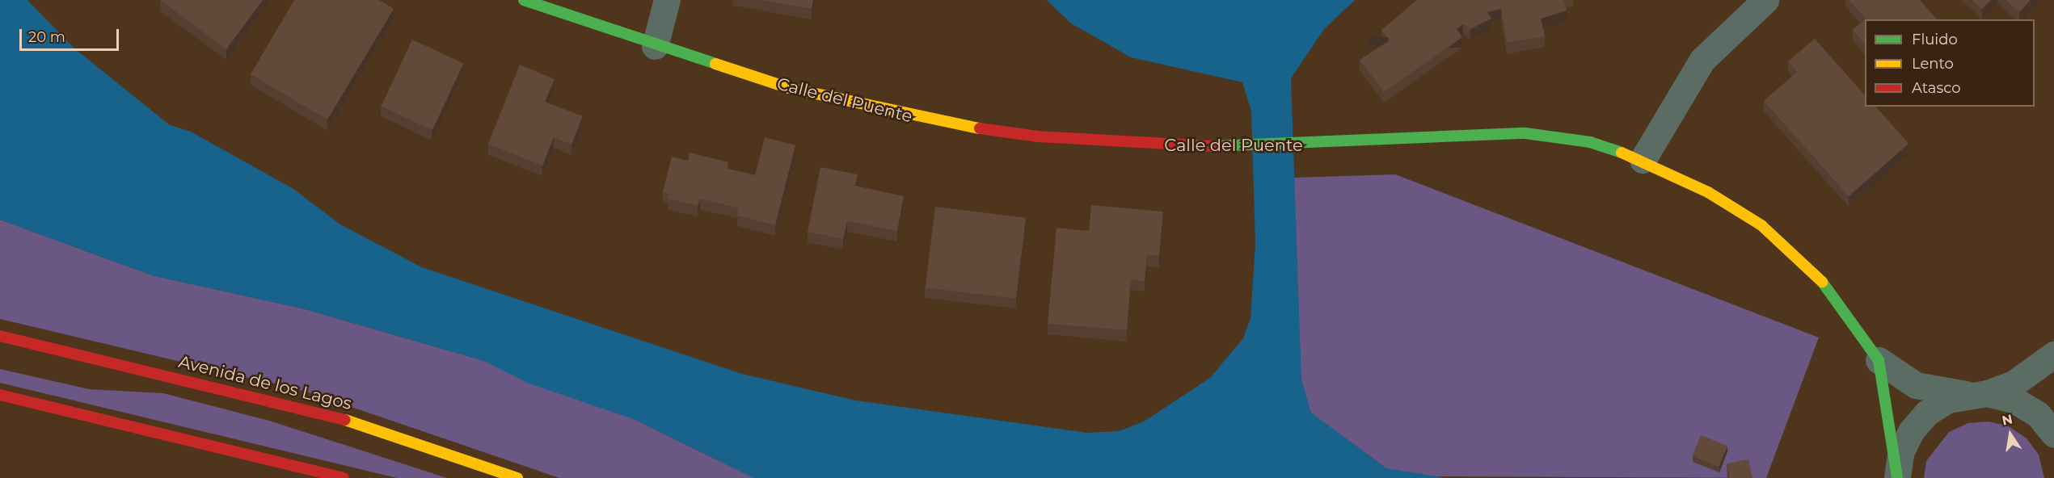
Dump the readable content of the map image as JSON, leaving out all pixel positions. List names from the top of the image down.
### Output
{
  "streets": {
    "street": ["Calle del Puente", "Avenida de los Lagos"]
  },
  "legend": ["Fluido", "Lento", "Atasco"],
  "scale_bar": "20 m",
  "north": "top"
}
